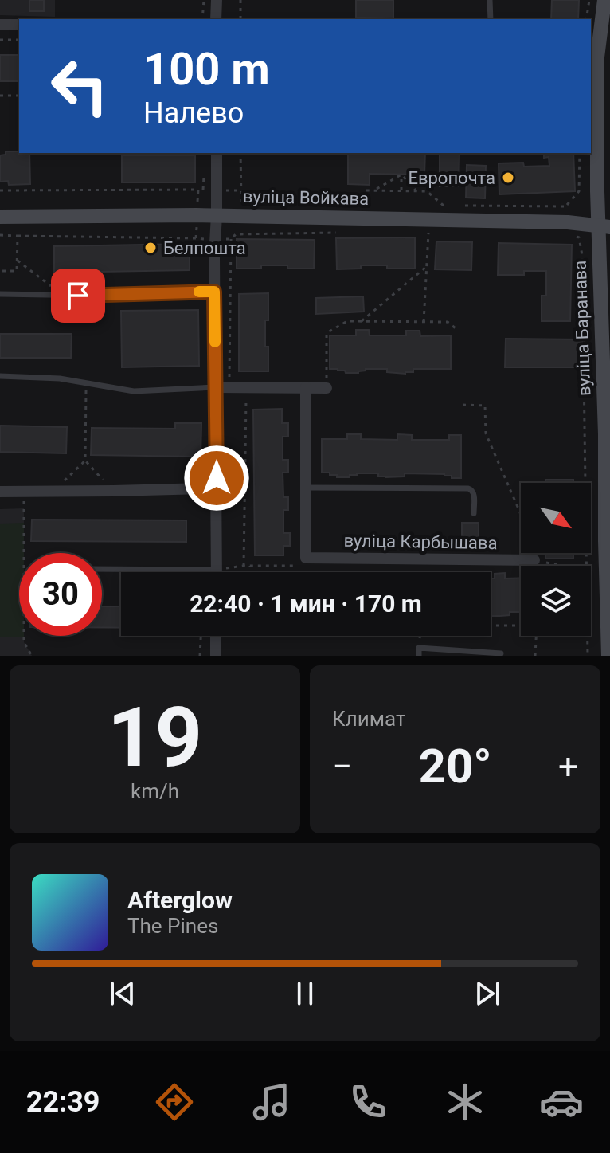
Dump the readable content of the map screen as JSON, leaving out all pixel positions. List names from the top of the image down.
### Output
{
  "streets": {
    "main road": ["вуліца Войкава", "вуліца Баранава"],
    "street": ["вуліца Карбышава"]
  },
  "crossings": [
    ["вуліца Войкава", "вуліца Баранава"]
  ],
  "places": ["Европочта", "Белпошта"],
  "north": "bottom right",
  "page": {
    "turn": ["100 m", "Налево"],
    "limit": "30",
    "trip": "22:40 · 1 мин · 170 m",
    "tile": [
      ["19", "km/h"],
      "Климат"
    ],
    "heat": ["−", "20°", "+"],
    "song": ["Afterglow", "The Pines"],
    "tabs": "22:39"
  }
}
